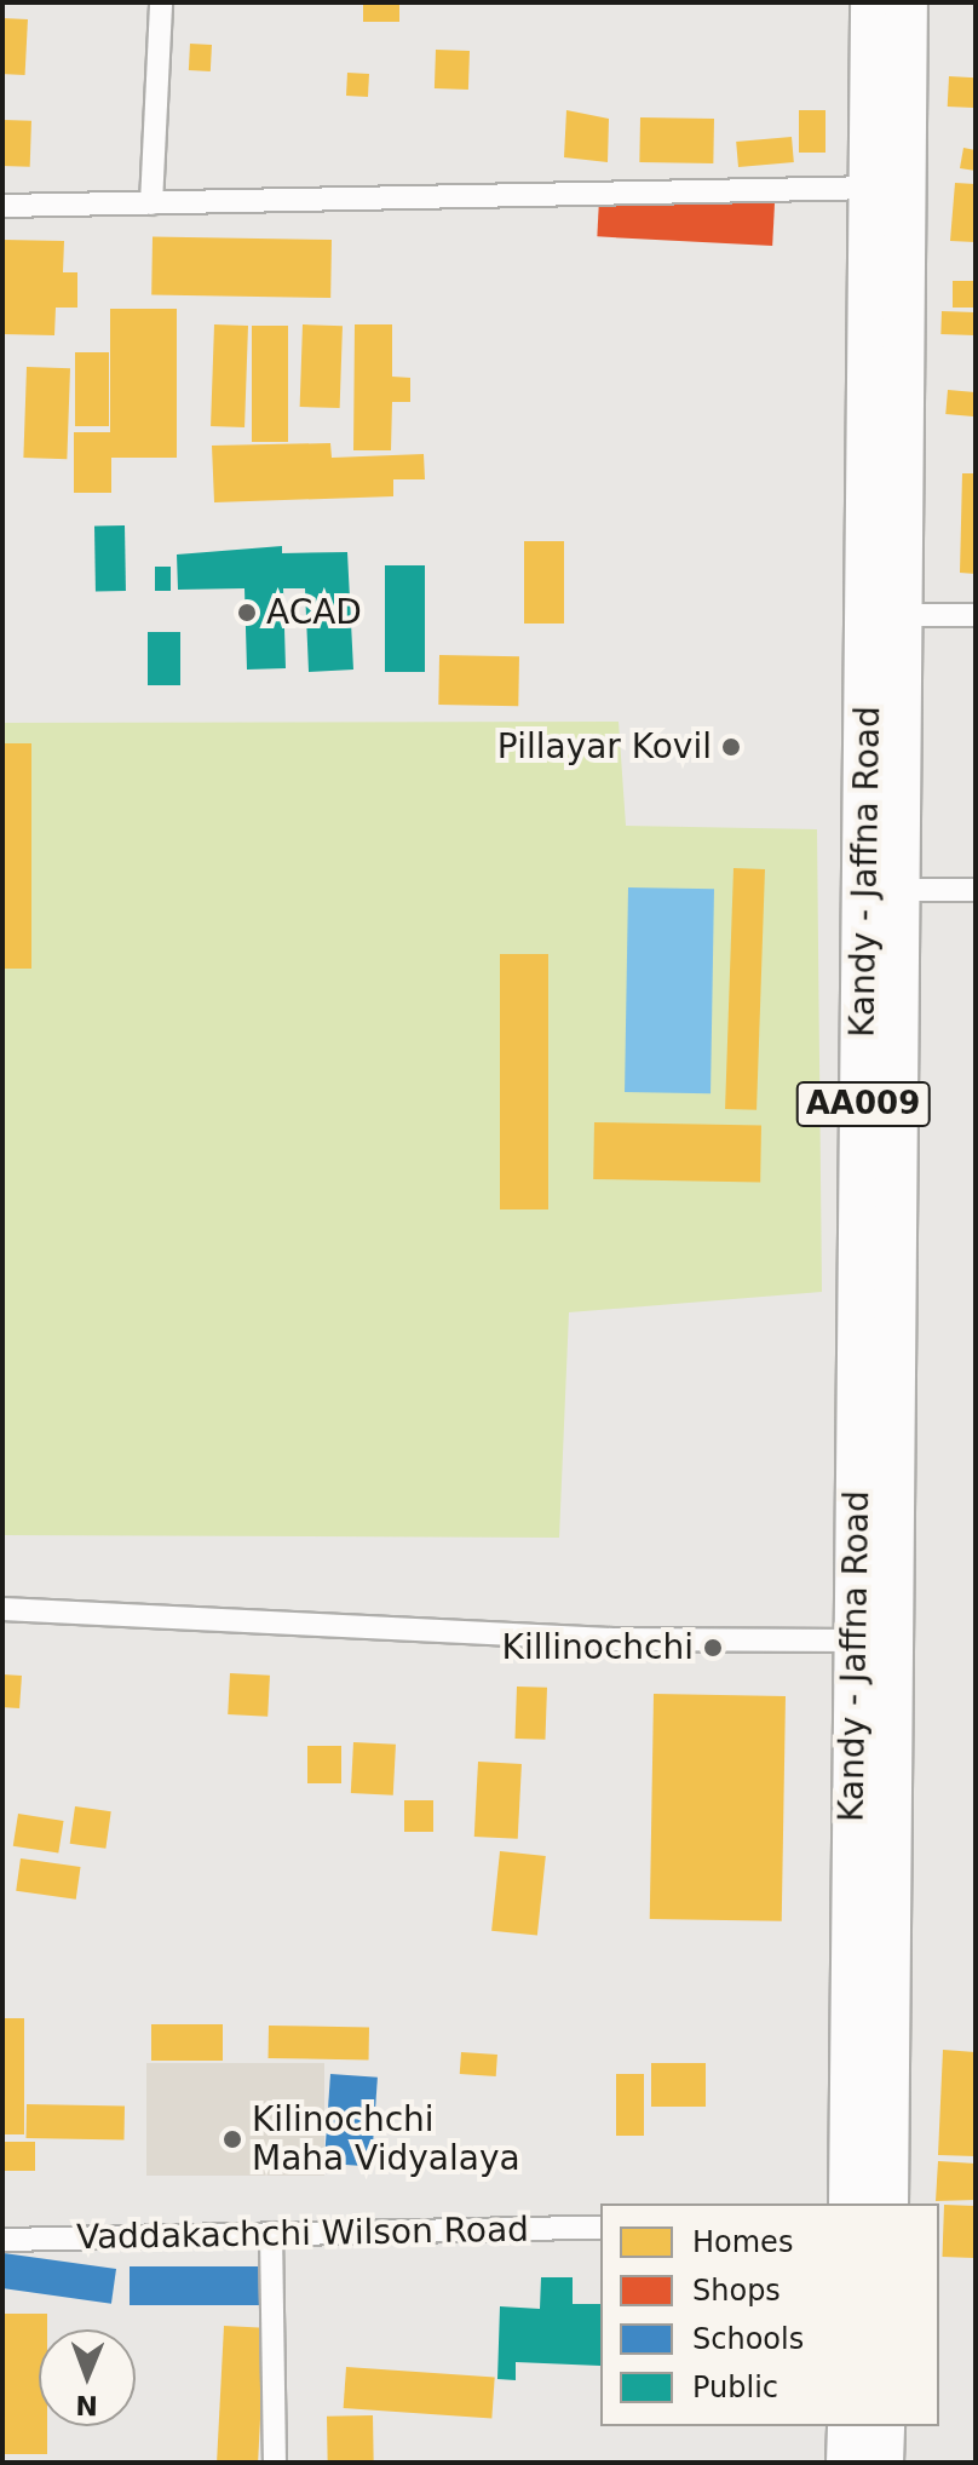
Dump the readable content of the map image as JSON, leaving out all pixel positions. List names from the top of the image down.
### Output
{
  "streets": {
    "highway": ["Kandy - Jaffna Road", "AA009"],
    "street": ["Vaddakachchi Wilson Road"]
  },
  "places": [
    "ACAD",
    "Pillayar Kovil",
    "Killinochchi",
    "Kilinochchi Maha Vidyalaya"
  ],
  "legend": [
    "Homes",
    "Shops",
    "Schools",
    "Public"
  ],
  "north": "bottom"
}
